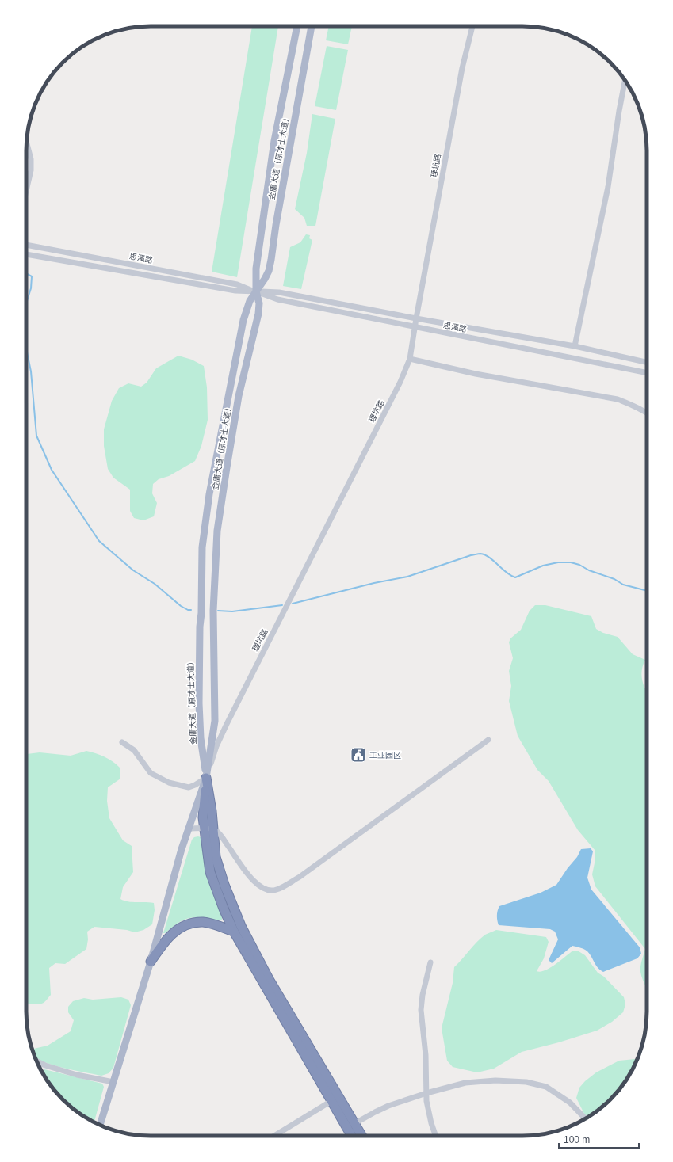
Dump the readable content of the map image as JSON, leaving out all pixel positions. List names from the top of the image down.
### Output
{
  "streets": {
    "main road": ["金庸大道（原才士大道）"],
    "street": ["理坑路", "思溪路"]
  },
  "crossings": [
    ["金庸大道（原才士大道）", "理坑路"],
    ["金庸大道（原才士大道）", "思溪路"],
    ["理坑路", "思溪路"]
  ],
  "places": {
    "public building": ["工业园区"]
  },
  "scale_bar": "100 m"
}
